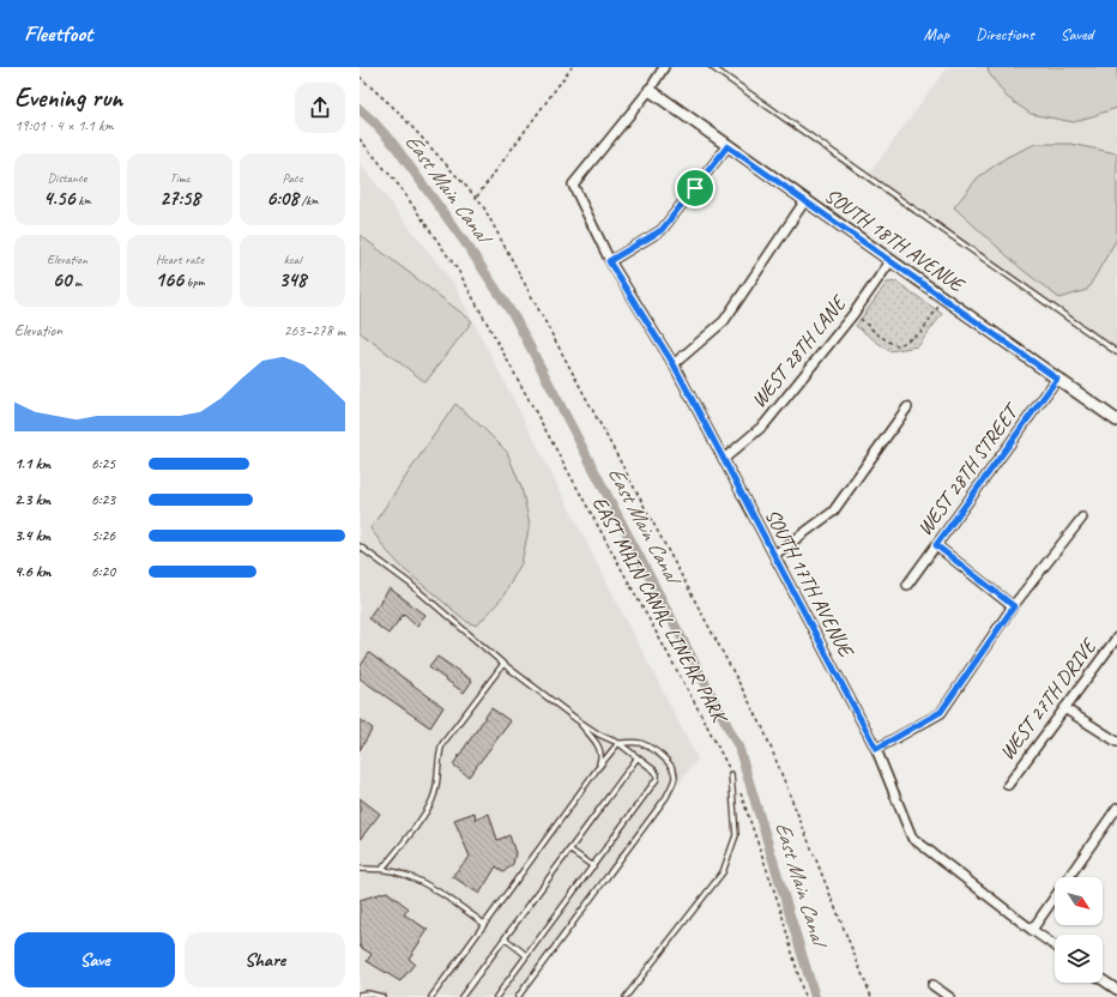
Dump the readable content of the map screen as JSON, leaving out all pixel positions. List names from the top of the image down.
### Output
{
  "streets": {
    "street": [
      "SOUTH 18TH AVENUE",
      "WEST 28TH LANE",
      "WEST 28TH STREET",
      "SOUTH 17TH AVENUE",
      "WEST 27TH DRIVE"
    ],
    "path": ["EAST MAIN CANAL LINEAR PARK"]
  },
  "crossings": [
    ["SOUTH 18TH AVENUE", "WEST 28TH LANE"],
    ["SOUTH 18TH AVENUE", "WEST 28TH STREET"],
    ["SOUTH 18TH AVENUE", "SOUTH 17TH AVENUE"],
    ["WEST 28TH LANE", "SOUTH 17TH AVENUE"]
  ],
  "water": ["East Main Canal"],
  "north": "bottom right",
  "page": {
    "header": "Fleetfoot",
    "nav": ["Map", "Directions", "Saved"],
    "heading": ["Evening run", "19:01 · 4 × 1.1 km"],
    "stats": [
      ["Distance", "4.56 km"],
      ["Time", "27:58"],
      ["Pace", "6:08 /km"],
      ["Elevation", "60 m"],
      ["Heart rate", "166 bpm"],
      ["kcal", "348"]
    ],
    "chart": ["Elevation", "263–278 m"],
    "list": [
      {
        "name": "1.1 km",
        "note": "6:25"
      },
      {
        "name": "2.3 km",
        "note": "6:23"
      },
      {
        "name": "3.4 km",
        "note": "5:26"
      },
      {
        "name": "4.6 km",
        "note": "6:20"
      }
    ],
    "buttons": ["Save", "Share"]
  }
}
